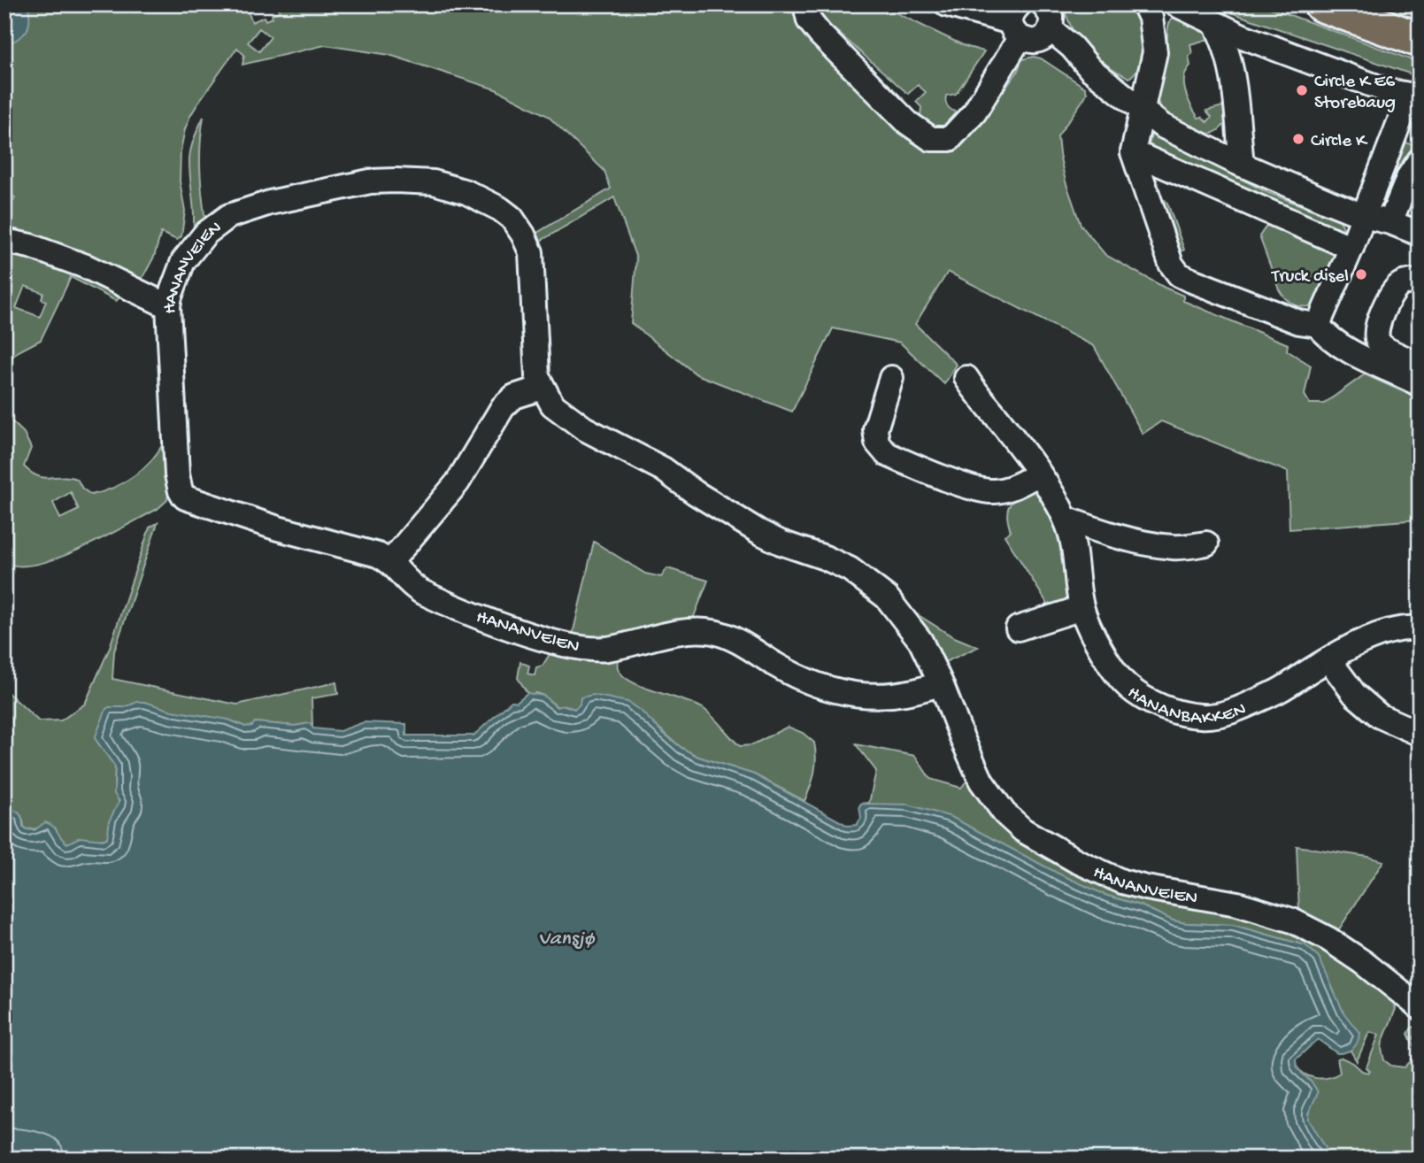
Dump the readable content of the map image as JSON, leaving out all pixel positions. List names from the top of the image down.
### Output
{
  "streets": {
    "street": ["HANANVEIEN", "HANANBAKKEN"]
  },
  "water": ["Vansjø"],
  "places": ["Circle K E6 Storebaug", "Circle K", "Truck disel"]
}
